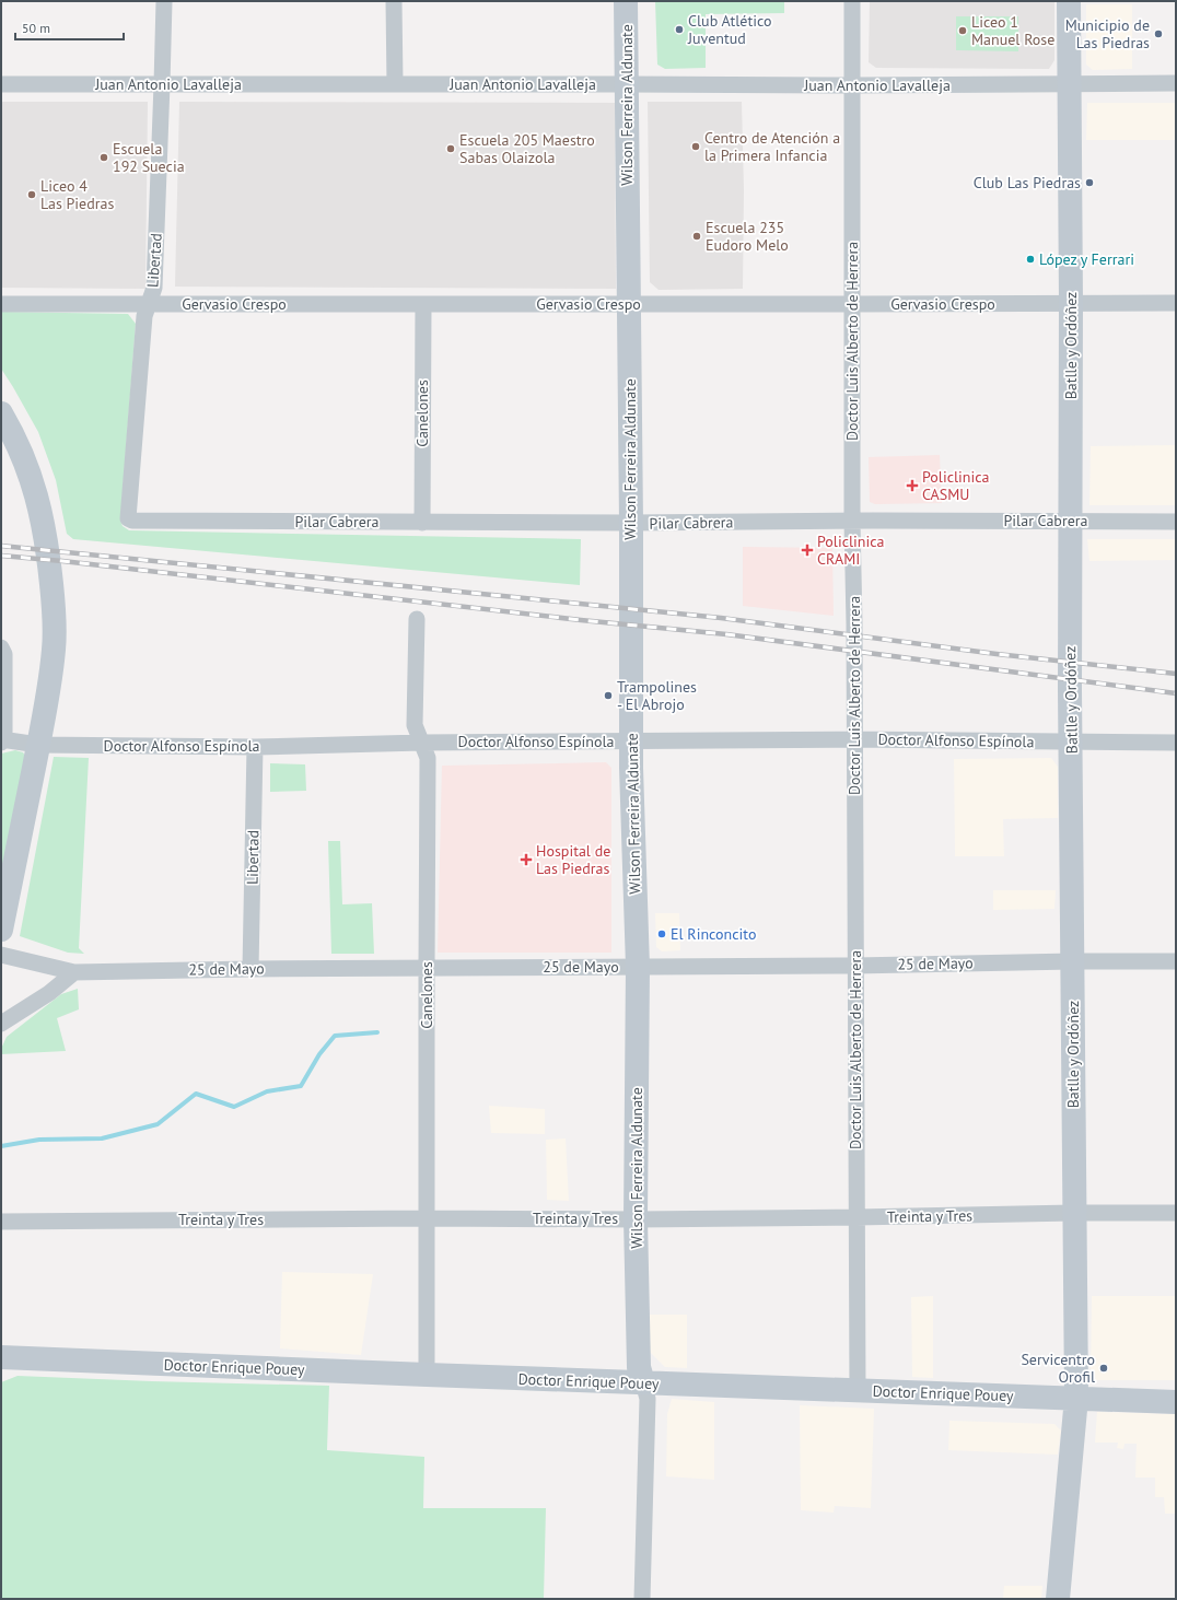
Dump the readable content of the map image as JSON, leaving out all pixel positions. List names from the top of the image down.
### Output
{
  "streets": {
    "street": [
      "Juan Antonio Lavalleja",
      "Wilson Ferreira Aldunate",
      "Libertad",
      "Gervasio Crespo",
      "Doctor Luis Alberto de Herrera",
      "Batlle y Ordóñez",
      "Canelones",
      "Pilar Cabrera",
      "Doctor Alfonso Espínola",
      "25 de Mayo",
      "Treinta y Tres",
      "Doctor Enrique Pouey"
    ]
  },
  "crossings": [
    ["Juan Antonio Lavalleja", "Wilson Ferreira Aldunate"],
    ["Juan Antonio Lavalleja", "Libertad"],
    ["Juan Antonio Lavalleja", "Doctor Luis Alberto de Herrera"],
    ["Juan Antonio Lavalleja", "Batlle y Ordóñez"],
    ["Wilson Ferreira Aldunate", "Gervasio Crespo"],
    ["Wilson Ferreira Aldunate", "Pilar Cabrera"],
    ["Wilson Ferreira Aldunate", "Doctor Alfonso Espínola"],
    ["Wilson Ferreira Aldunate", "25 de Mayo"],
    ["Wilson Ferreira Aldunate", "Treinta y Tres"],
    ["Wilson Ferreira Aldunate", "Doctor Enrique Pouey"],
    ["Libertad", "Gervasio Crespo"],
    ["Libertad", "Pilar Cabrera"],
    ["Libertad", "Doctor Alfonso Espínola"],
    ["Libertad", "25 de Mayo"],
    ["Gervasio Crespo", "Doctor Luis Alberto de Herrera"],
    ["Gervasio Crespo", "Batlle y Ordóñez"],
    ["Gervasio Crespo", "Canelones"],
    ["Doctor Luis Alberto de Herrera", "Pilar Cabrera"],
    ["Doctor Luis Alberto de Herrera", "Doctor Alfonso Espínola"],
    ["Doctor Luis Alberto de Herrera", "25 de Mayo"],
    ["Doctor Luis Alberto de Herrera", "Treinta y Tres"],
    ["Doctor Luis Alberto de Herrera", "Doctor Enrique Pouey"],
    ["Batlle y Ordóñez", "Pilar Cabrera"],
    ["Batlle y Ordóñez", "Doctor Alfonso Espínola"],
    ["Batlle y Ordóñez", "25 de Mayo"],
    ["Batlle y Ordóñez", "Treinta y Tres"],
    ["Batlle y Ordóñez", "Doctor Enrique Pouey"],
    ["Canelones", "Pilar Cabrera"],
    ["Canelones", "Doctor Alfonso Espínola"],
    ["Canelones", "25 de Mayo"],
    ["Canelones", "Treinta y Tres"],
    ["Canelones", "Doctor Enrique Pouey"]
  ],
  "places": {
    "other": [
      "Club Atlético Juventud",
      "Liceo 1 Manuel Rose",
      "Municipio de Las Piedras",
      "Centro de Atención a la Primera Infancia",
      "Escuela 205 Maestro Sabas Olaizola",
      "Escuela 192 Suecia",
      "Club Las Piedras",
      "Liceo 4 Las Piedras",
      "Escuela 235 Eudoro Melo",
      "López y Ferrari",
      "Trampolines - El Abrojo",
      "El Rinconcito",
      "Servicentro Orofil"
    ],
    "health": ["Policlinica CASMU", "Policlinica CRAMI", "Hospital de Las Piedras"]
  },
  "scale_bar": "50 m"
}
